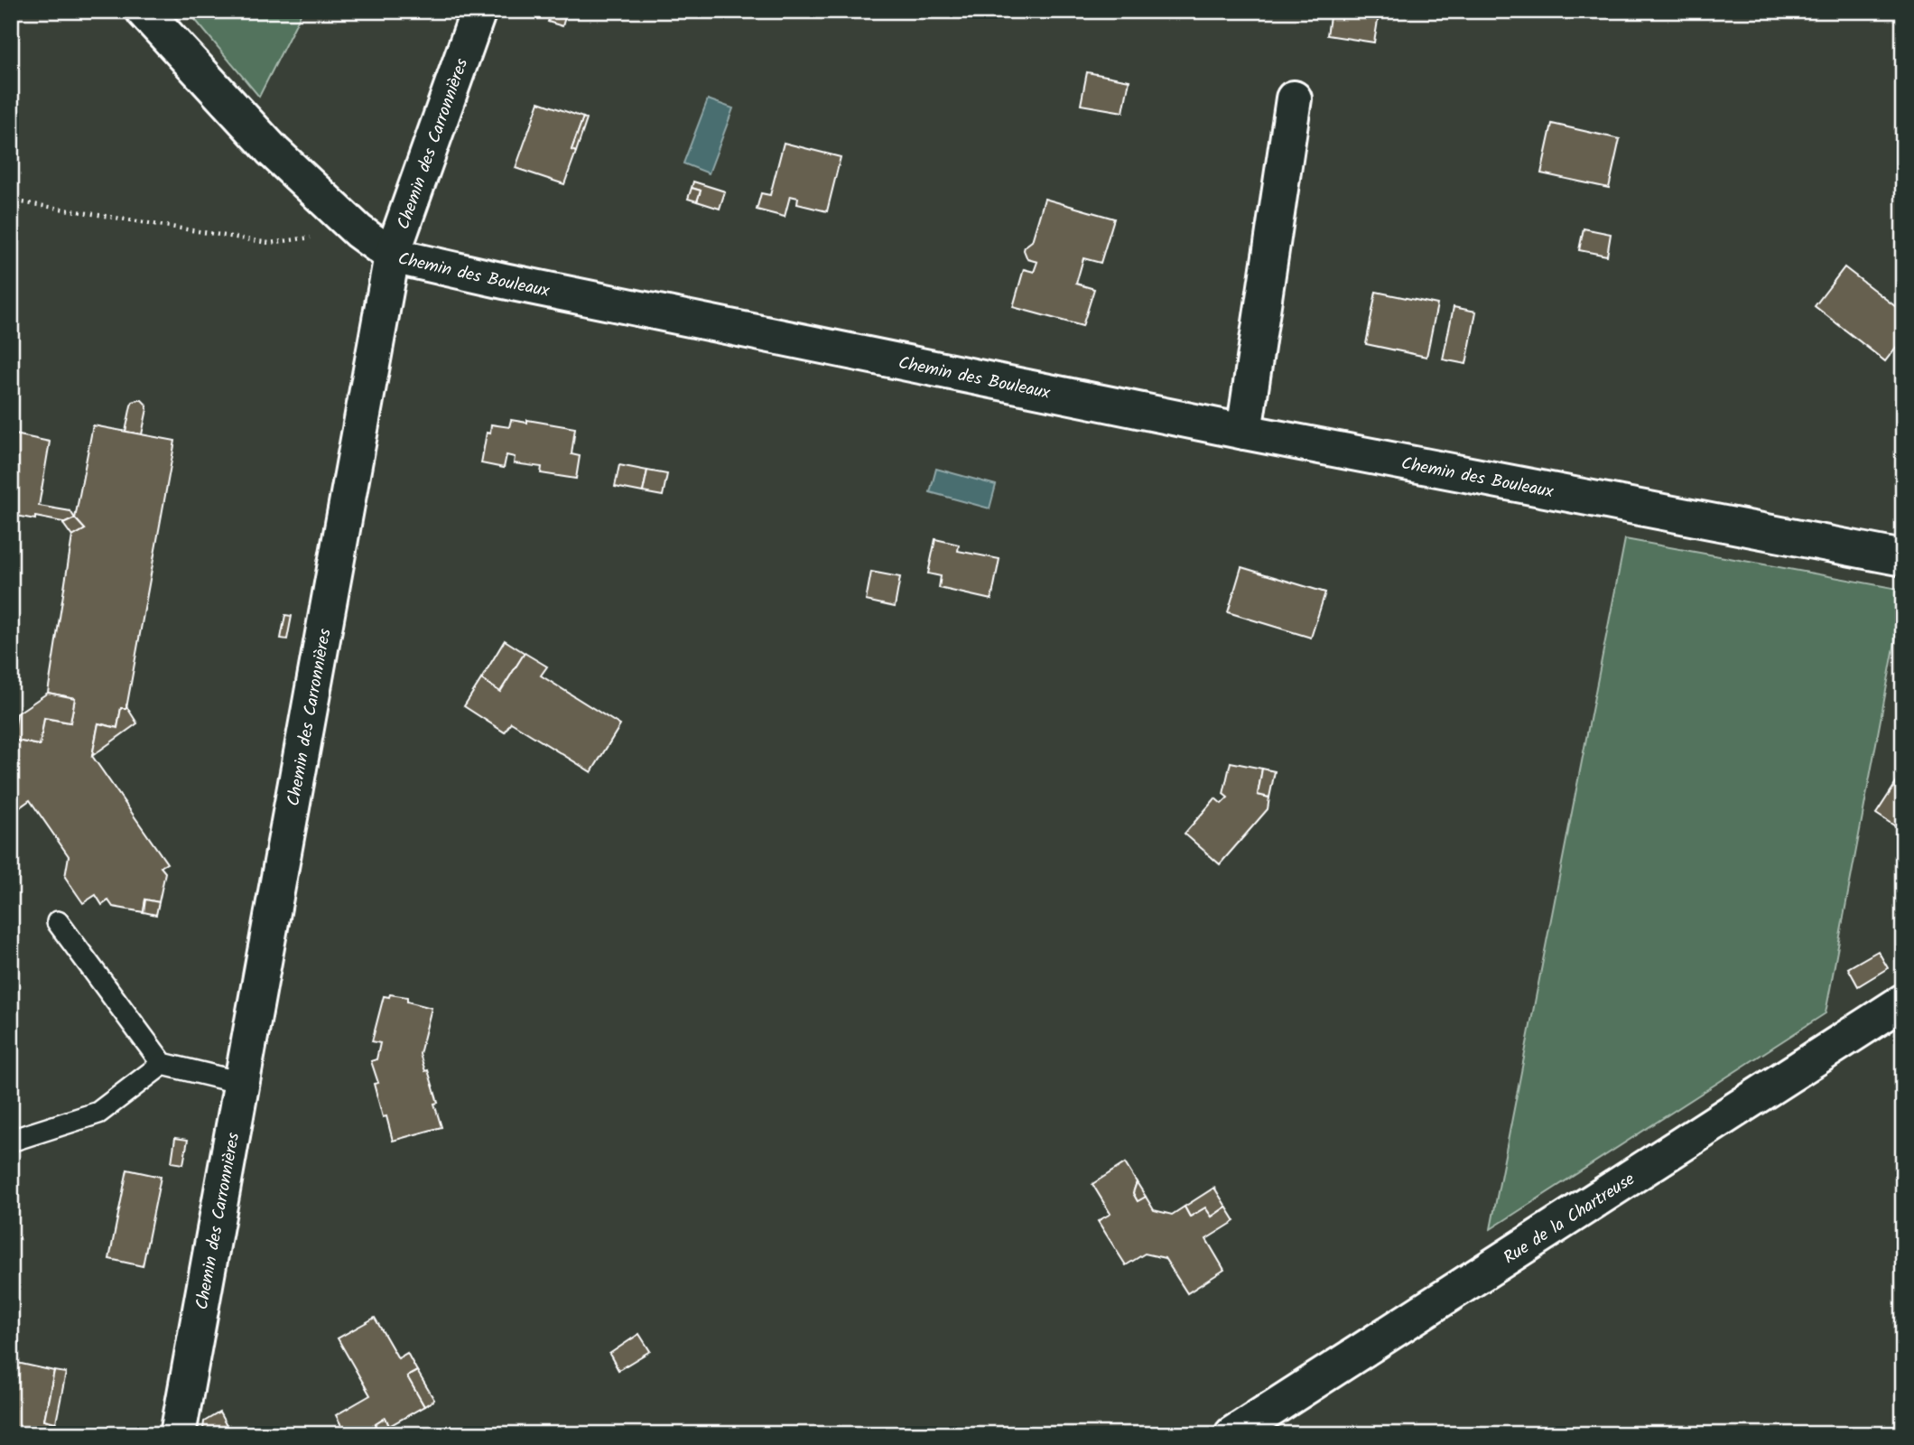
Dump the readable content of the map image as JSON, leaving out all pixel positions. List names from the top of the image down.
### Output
{
  "streets": {
    "street": ["Chemin des Carronnières", "Chemin des Bouleaux", "Rue de la Chartreuse"]
  },
  "crossings": [
    ["Chemin des Carronnières", "Chemin des Bouleaux"]
  ]
}
